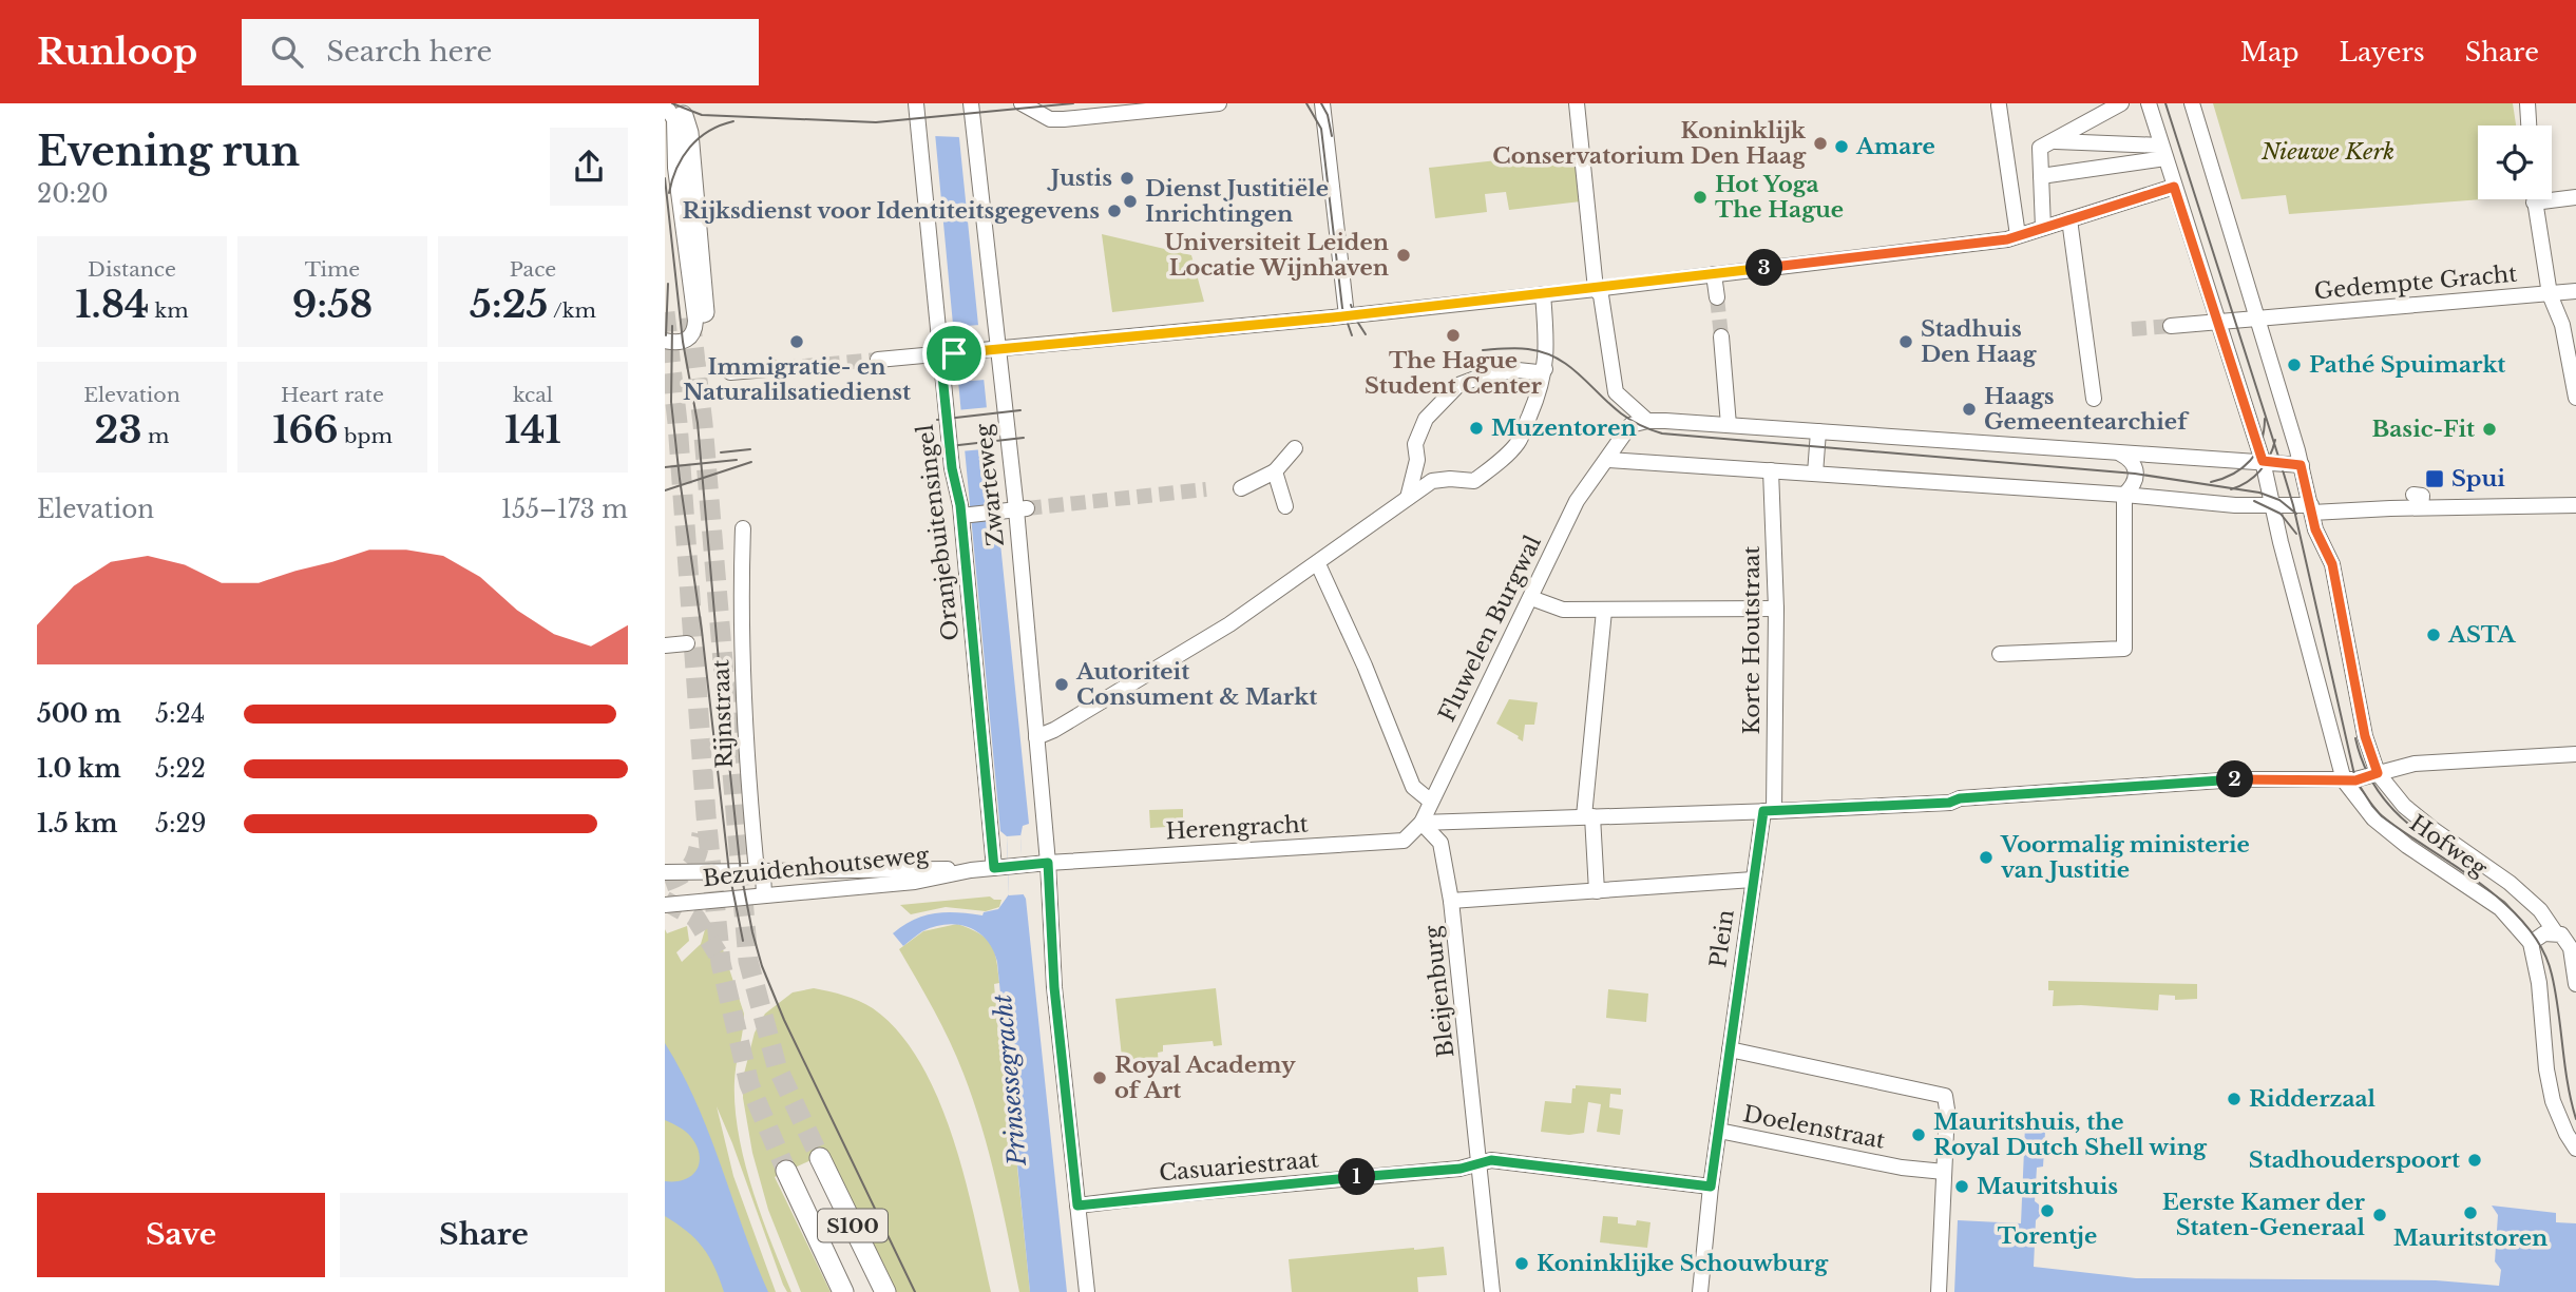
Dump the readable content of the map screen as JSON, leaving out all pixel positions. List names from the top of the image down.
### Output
{
  "streets": {
    "main road": ["S100"],
    "street": [
      "Gedempte Gracht",
      "Zwarteweg",
      "Oranjebuitensingel",
      "Fluwelen Burgwal",
      "Korte Houtstraat",
      "Rijnstraat",
      "Herengracht",
      "Hofweg",
      "Bezuidenhoutseweg",
      "Plein",
      "Bleijenburg",
      "Doelenstraat",
      "Casuariestraat"
    ]
  },
  "crossings": [
    ["Zwarteweg", "Herengracht"],
    ["Zwarteweg", "Bezuidenhoutseweg"],
    ["Oranjebuitensingel", "Bezuidenhoutseweg"],
    ["Fluwelen Burgwal", "Herengracht"],
    ["Fluwelen Burgwal", "Bleijenburg"],
    ["Korte Houtstraat", "Plein"],
    ["Rijnstraat", "Bezuidenhoutseweg"],
    ["Herengracht", "Bezuidenhoutseweg"],
    ["Herengracht", "Bleijenburg"],
    ["Plein", "Doelenstraat"],
    ["Plein", "Casuariestraat"],
    ["Bleijenburg", "Casuariestraat"]
  ],
  "water": ["Prinsessegracht"],
  "parks": ["Nieuwe Kerk"],
  "places": {
    "other": [
      "Koninklijk Conservatorium Den Haag",
      "Amare",
      "Justis",
      "Hot Yoga The Hague",
      "Dienst Justitiële Inrichtingen",
      "Rijksdienst voor Identiteitsgegevens",
      "Universiteit Leiden Locatie Wijnhaven",
      "The Hague Student Center",
      "Immigratie- en Naturalilsatiedienst",
      "Stadhuis Den Haag",
      "Pathé Spuimarkt",
      "Haags Gemeentearchief",
      "Muzentoren",
      "Basic-Fit",
      "ASTA",
      "Autoriteit Consument & Markt",
      "Voormalig ministerie van Justitie",
      "Royal Academy of Art",
      "Ridderzaal",
      "Mauritshuis, the Royal Dutch Shell wing",
      "Stadhouderspoort",
      "Mauritshuis",
      "Torentje",
      "Mauritstoren",
      "Eerste Kamer der Staten-Generaal",
      "Koninklijke Schouwburg"
    ],
    "transit": ["Spui"]
  },
  "page": {
    "header": "Runloop",
    "search": "Search here",
    "nav": ["Map", "Layers", "Share"],
    "heading": ["Evening run", "20:20"],
    "stats": [
      ["Distance", "1.84 km"],
      ["Time", "9:58"],
      ["Pace", "5:25 /km"],
      ["Elevation", "23 m"],
      ["Heart rate", "166 bpm"],
      ["kcal", "141"]
    ],
    "pins": ["3", "2", "1"],
    "chart": ["Elevation", "155–173 m"],
    "list": [
      {
        "name": "500 m",
        "note": "5:24"
      },
      {
        "name": "1.0 km",
        "note": "5:22"
      },
      {
        "name": "1.5 km",
        "note": "5:29"
      }
    ],
    "buttons": ["Save", "Share"]
  }
}
